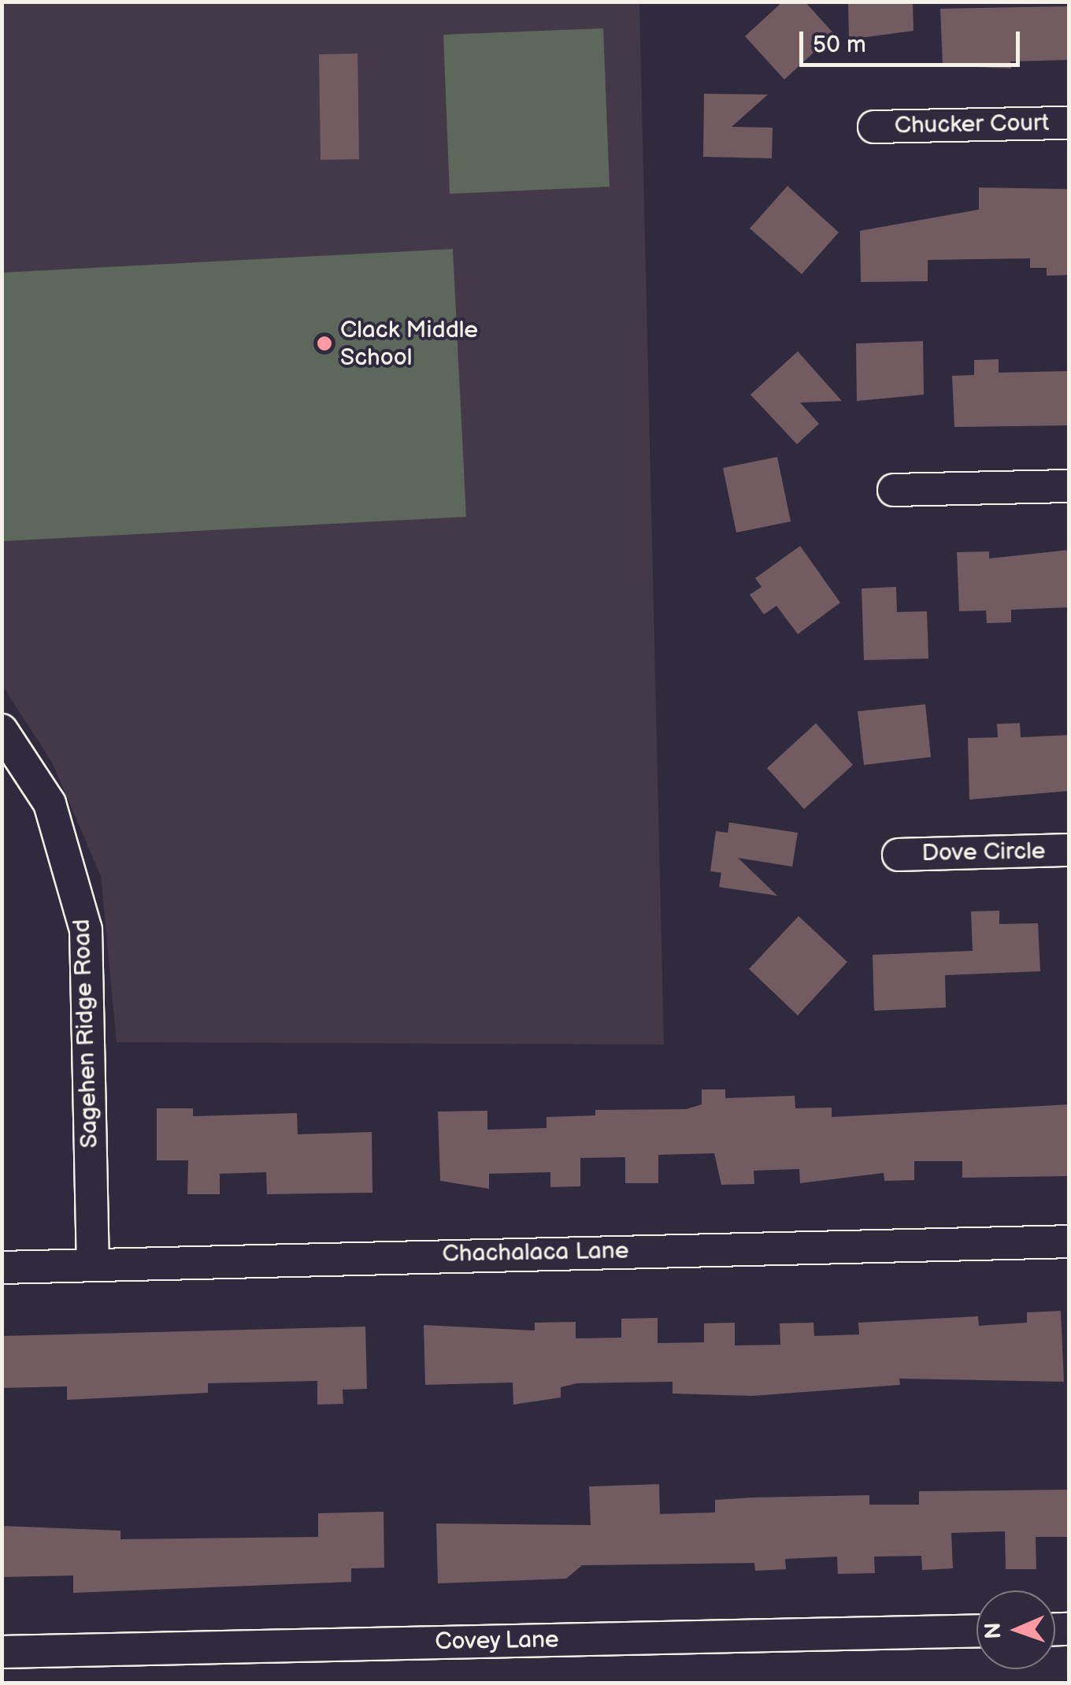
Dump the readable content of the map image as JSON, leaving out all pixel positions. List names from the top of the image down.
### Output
{
  "streets": {
    "street": [
      "Chucker Court",
      "Dove Circle",
      "Sagehen Ridge Road",
      "Chachalaca Lane",
      "Covey Lane"
    ]
  },
  "crossings": [
    ["Sagehen Ridge Road", "Chachalaca Lane"]
  ],
  "places": ["Clack Middle School"],
  "scale_bar": "50 m",
  "north": "left"
}
